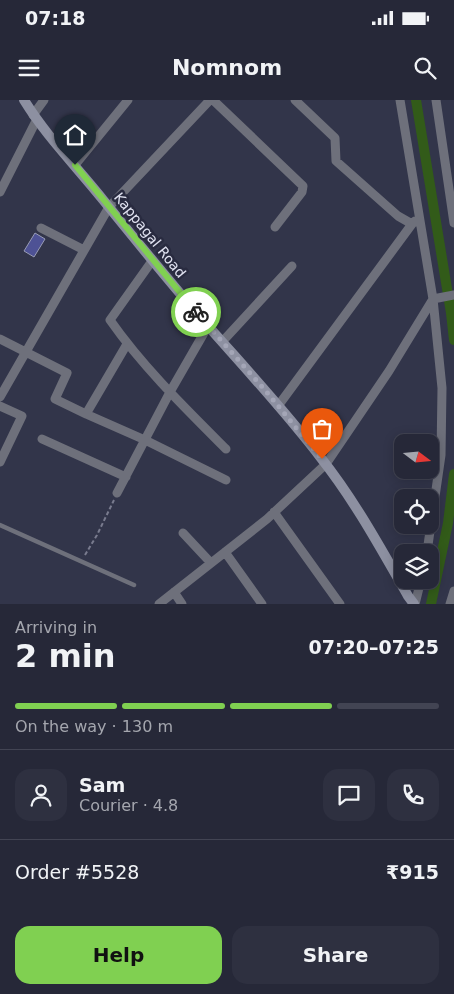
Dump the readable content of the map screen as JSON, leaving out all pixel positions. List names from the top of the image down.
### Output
{
  "streets": {
    "main road": ["Kappagal Road"]
  },
  "north": "right",
  "page": {
    "status": "07:18",
    "header": "Nomnom",
    "heading": ["2 min", "Arriving in", "07:20–07:25"],
    "panel": [
      "Sam",
      "Courier · 4.8",
      "Order #5528",
      "₹915"
    ],
    "bar": "On the way · 130 m",
    "buttons": ["Help", "Share"]
  }
}
